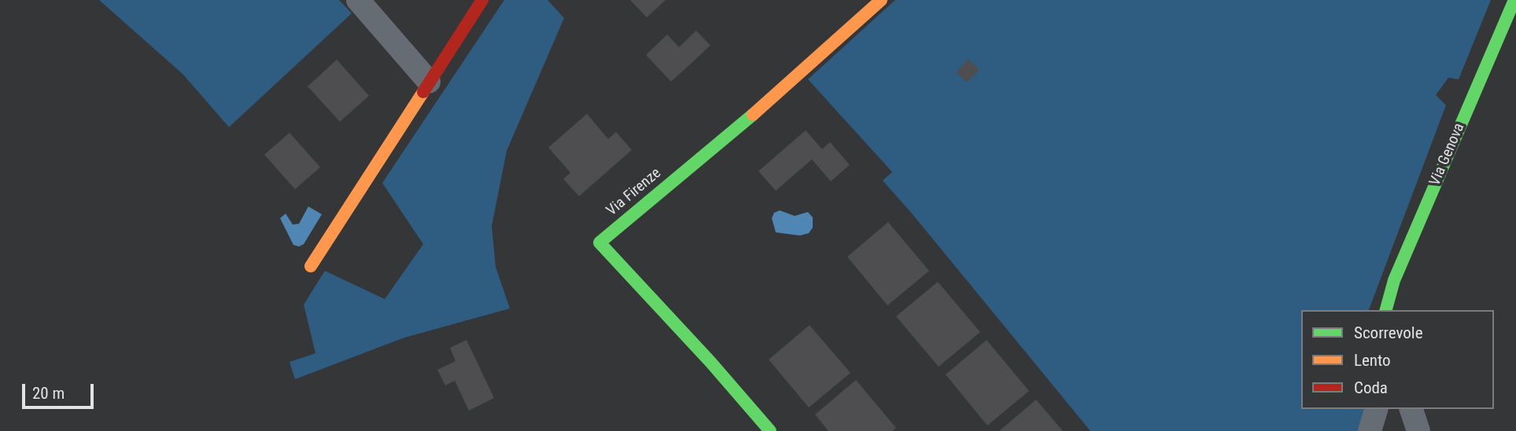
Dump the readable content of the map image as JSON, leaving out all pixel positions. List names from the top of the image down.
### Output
{
  "streets": {
    "street": ["Via Genova", "Via Firenze"]
  },
  "legend": ["Scorrevole", "Lento", "Coda"],
  "scale_bar": "20 m"
}
